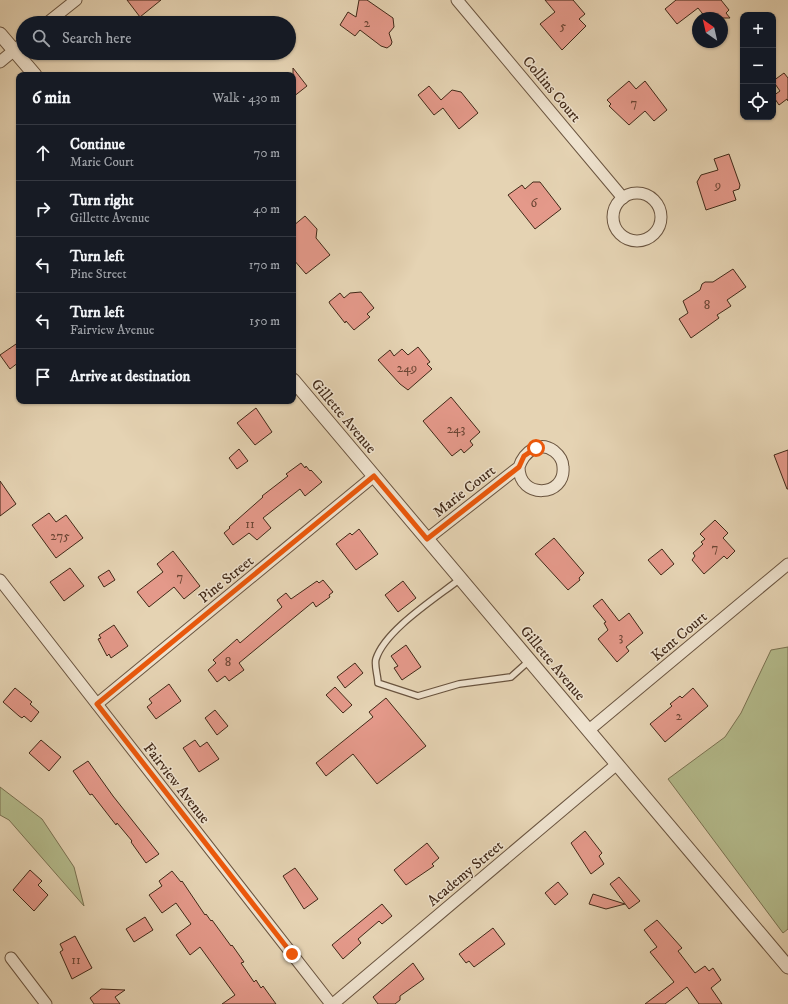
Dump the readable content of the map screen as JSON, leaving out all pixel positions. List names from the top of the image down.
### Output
{
  "streets": {
    "street": [
      "Collins Court",
      "Gillette Avenue",
      "Marie Court",
      "Pine Street",
      "Kent Court",
      "Fairview Avenue",
      "Academy Street"
    ]
  },
  "crossings": [
    ["Gillette Avenue", "Marie Court"],
    ["Gillette Avenue", "Pine Street"],
    ["Gillette Avenue", "Kent Court"],
    ["Gillette Avenue", "Academy Street"],
    ["Pine Street", "Fairview Avenue"],
    ["Fairview Avenue", "Academy Street"]
  ],
  "house_numbers": [
    "2",
    "5",
    "7",
    "9",
    "6",
    "8",
    "249",
    "243",
    "11",
    "275",
    "7",
    "7",
    "3",
    "8",
    "2",
    "11"
  ],
  "north": "top left",
  "page": {
    "map_buttons": ["+", "−"],
    "search": "Search here",
    "heading": ["6 min", "Walk · 430 m"],
    "list": [
      ["Continue", "Marie Court", "70 m"],
      ["Turn right", "Gillette Avenue", "40 m"],
      ["Turn left", "Pine Street", "170 m"],
      ["Turn left", "Fairview Avenue", "150 m"],
      "Arrive at destination"
    ]
  }
}
